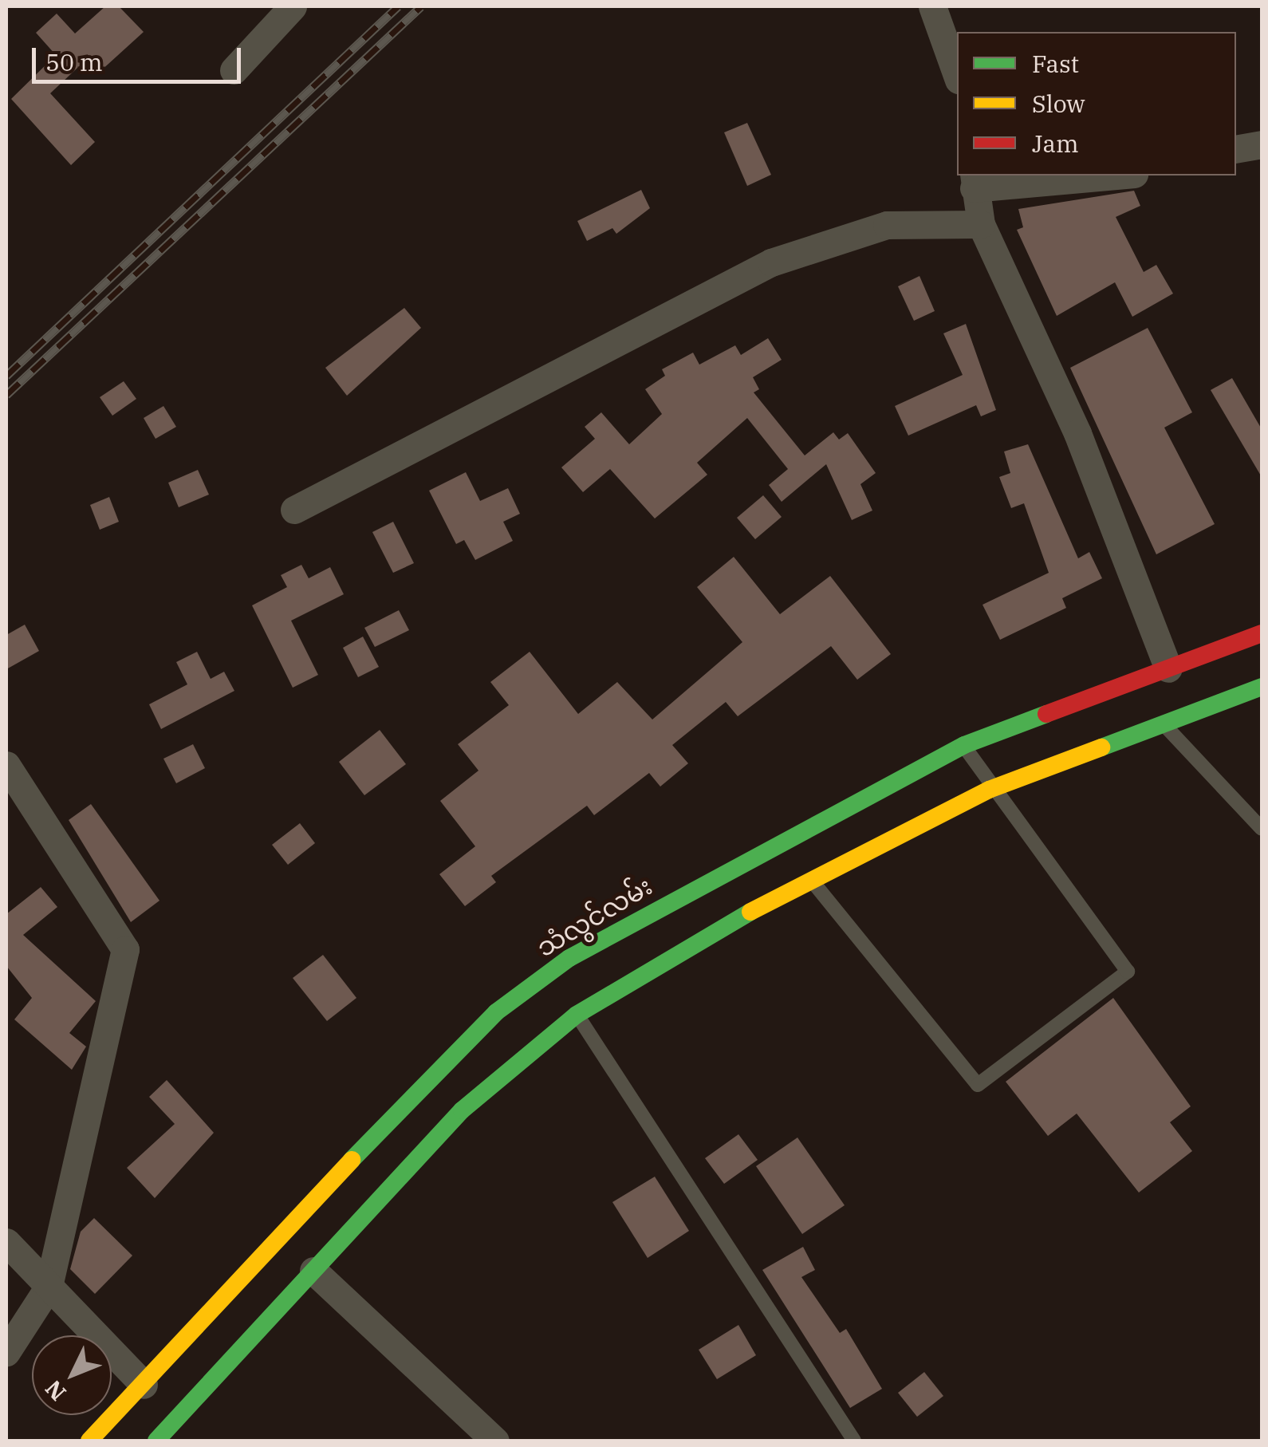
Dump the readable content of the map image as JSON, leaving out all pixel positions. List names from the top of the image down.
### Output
{
  "streets": {
    "main road": ["သံလွင်လမ်း"]
  },
  "legend": ["Fast", "Slow", "Jam"],
  "scale_bar": "50 m",
  "north": "bottom left"
}
